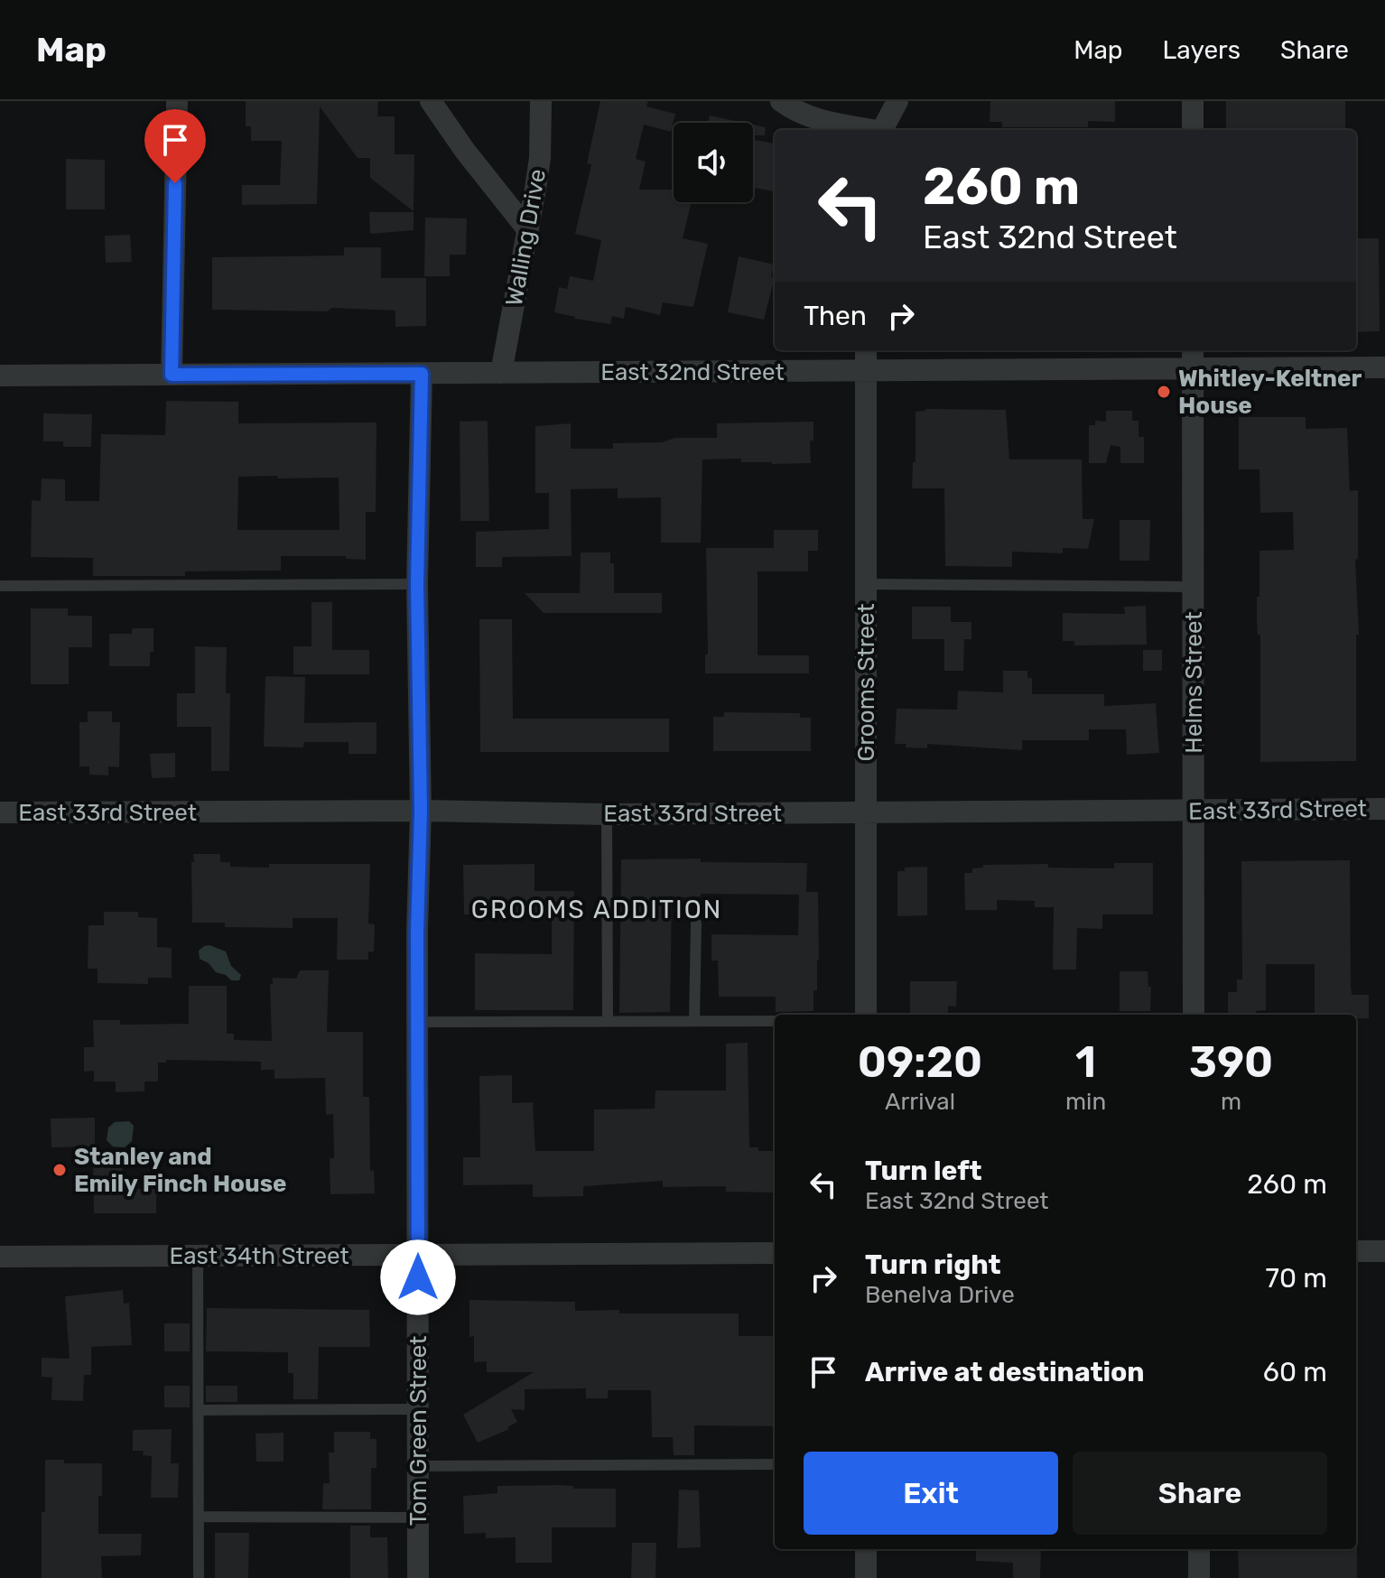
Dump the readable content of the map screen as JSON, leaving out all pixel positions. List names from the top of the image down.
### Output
{
  "streets": {
    "street": [
      "Walling Drive",
      "East 32nd Street",
      "Grooms Street",
      "Helms Street",
      "East 33rd Street",
      "East 34th Street",
      "Tom Green Street"
    ]
  },
  "crossings": [
    ["Walling Drive", "East 32nd Street"],
    ["East 32nd Street", "Grooms Street"],
    ["East 32nd Street", "Helms Street"],
    ["East 32nd Street", "Tom Green Street"],
    ["Grooms Street", "East 33rd Street"],
    ["Helms Street", "East 33rd Street"],
    ["East 33rd Street", "Tom Green Street"],
    ["East 34th Street", "Tom Green Street"]
  ],
  "districts": ["GROOMS ADDITION"],
  "places": ["Whitley-Keltner House", "Stanley and Emily Finch House"],
  "page": {
    "header": "Map",
    "nav": ["Map", "Layers", "Share"],
    "turn": ["260 m", "East 32nd Street"],
    "then": "Then",
    "eta": [
      "09:20",
      "Arrival",
      "1",
      "min",
      "390",
      "m"
    ],
    "list": [
      {
        "name": "Turn left",
        "note": "East 32nd Street",
        "value": "260 m"
      },
      {
        "name": "Turn right",
        "note": "Benelva Drive",
        "value": "70 m"
      },
      {
        "name": "Arrive at destination",
        "value": "60 m"
      }
    ],
    "buttons": ["Exit", "Share"]
  }
}
